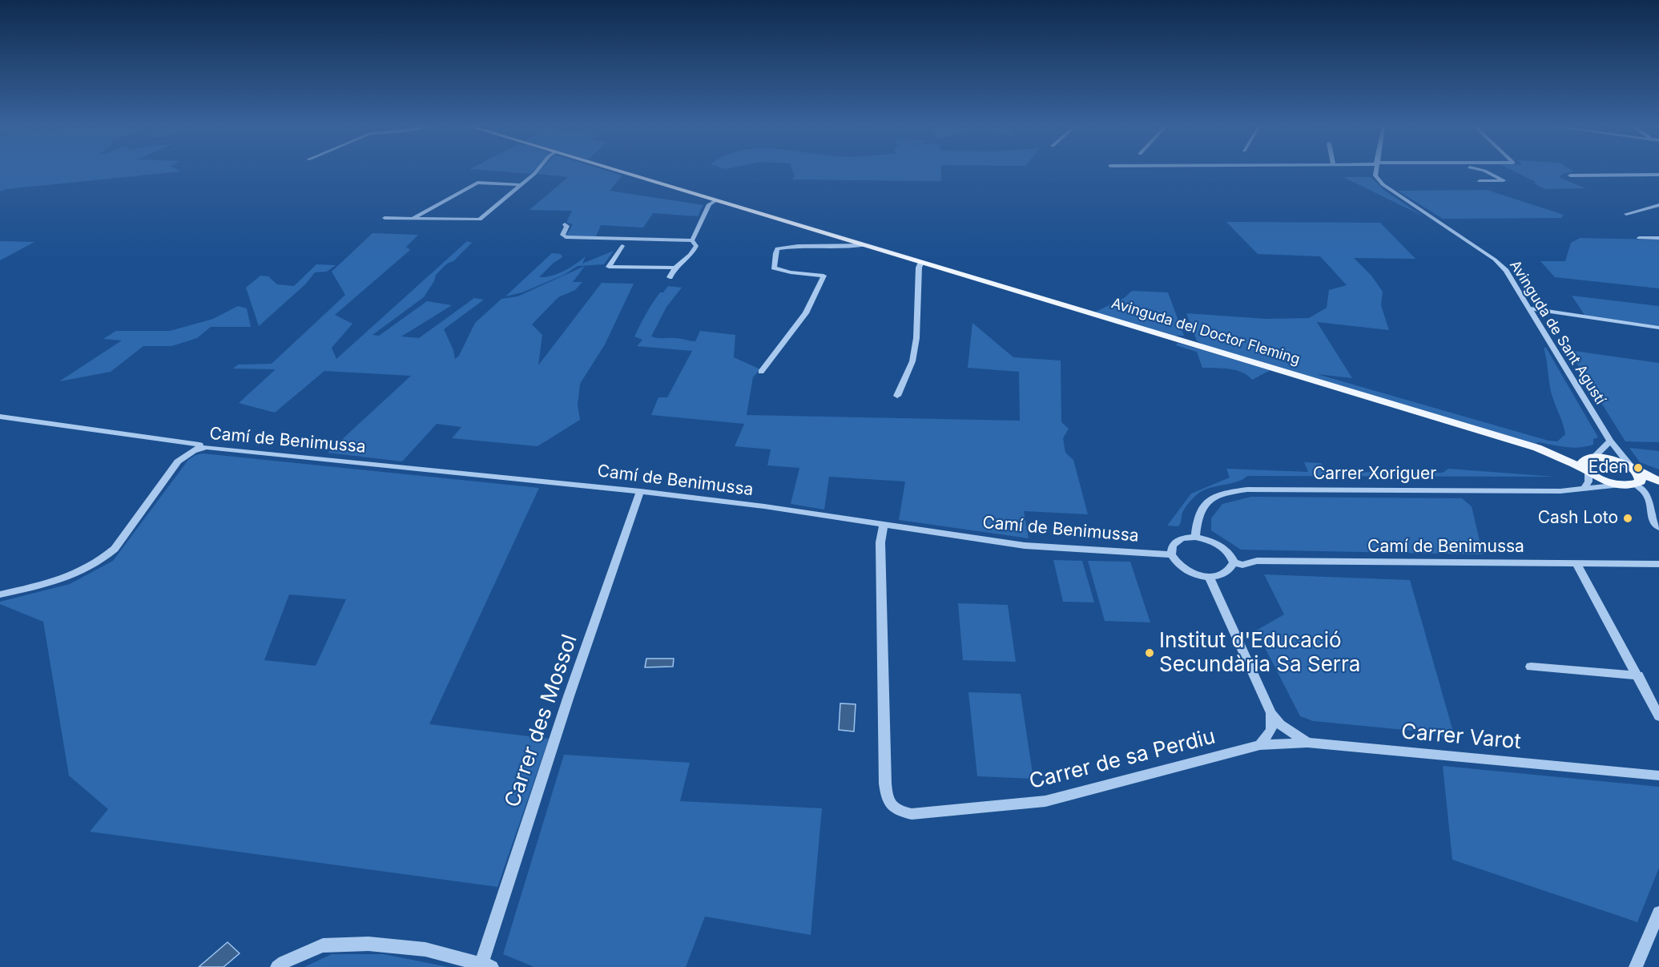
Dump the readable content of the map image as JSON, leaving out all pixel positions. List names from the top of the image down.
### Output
{
  "streets": {
    "main road": ["Avinguda del Doctor Fleming"],
    "street": [
      "Avinguda de Sant Agustí",
      "Camí de Benimussa",
      "Carrer Xoriguer",
      "Carrer des Mossol",
      "Carrer Varot",
      "Carrer de sa Perdiu"
    ]
  },
  "crossings": [
    ["Camí de Benimussa", "Carrer Xoriguer"],
    ["Camí de Benimussa", "Carrer des Mossol"],
    ["Camí de Benimussa", "Carrer de sa Perdiu"],
    ["Carrer Varot", "Carrer de sa Perdiu"]
  ],
  "places": ["Eden", "Cash Loto", "Institut d'Educació Secundària Sa Serra"]
}
